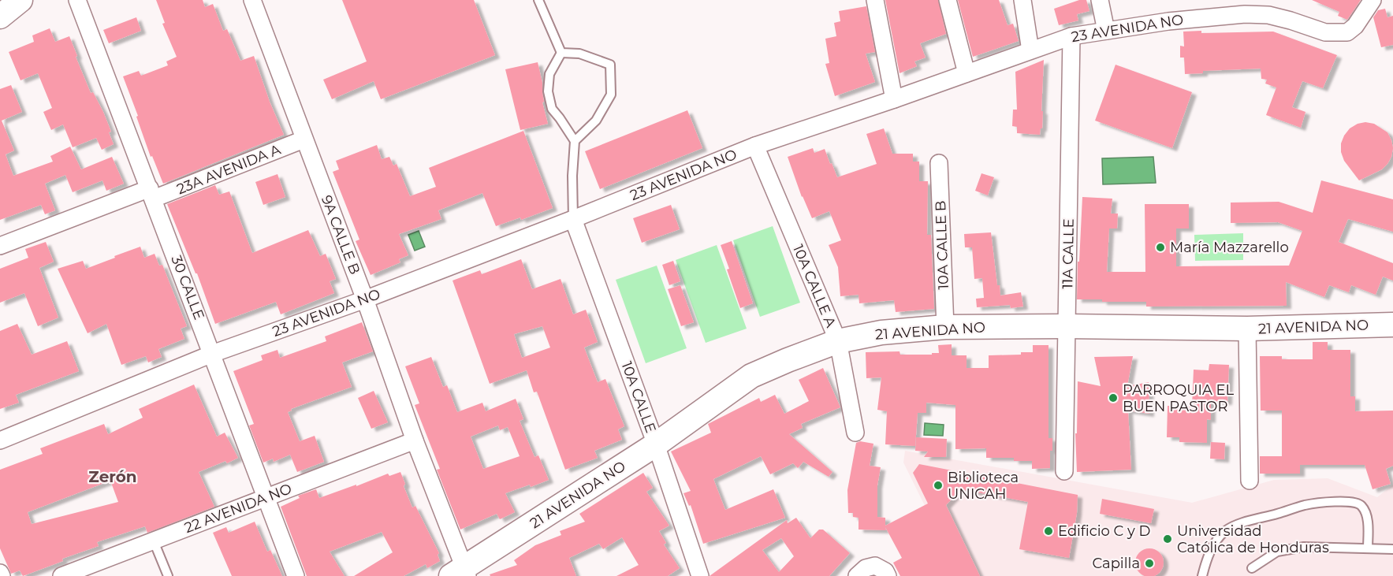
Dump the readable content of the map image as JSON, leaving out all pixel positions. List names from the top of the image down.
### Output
{
  "streets": {
    "street": [
      "23 AVENIDA NO",
      "23A AVENIDA A",
      "9A CALLE B",
      "10A CALLE B",
      "11A CALLE",
      "10A CALLE A",
      "30 CALLE",
      "21 AVENIDA NO",
      "10A CALLE",
      "22 AVENIDA NO"
    ]
  },
  "crossings": [
    ["23 AVENIDA NO", "9A CALLE B"],
    ["23 AVENIDA NO", "11A CALLE"],
    ["23 AVENIDA NO", "10A CALLE A"],
    ["23 AVENIDA NO", "30 CALLE"],
    ["23 AVENIDA NO", "10A CALLE"],
    ["23A AVENIDA A", "9A CALLE B"],
    ["23A AVENIDA A", "30 CALLE"],
    ["9A CALLE B", "21 AVENIDA NO"],
    ["9A CALLE B", "22 AVENIDA NO"],
    ["10A CALLE B", "21 AVENIDA NO"],
    ["11A CALLE", "21 AVENIDA NO"],
    ["10A CALLE A", "21 AVENIDA NO"],
    ["30 CALLE", "22 AVENIDA NO"],
    ["21 AVENIDA NO", "10A CALLE"]
  ],
  "districts": ["Zerón"],
  "places": [
    "María Mazzarello",
    "PARROQUIA EL BUEN PASTOR",
    "Biblioteca UNICAH",
    "Edificio C y D",
    "Universidad Católica de Honduras",
    "Capilla"
  ]
}
